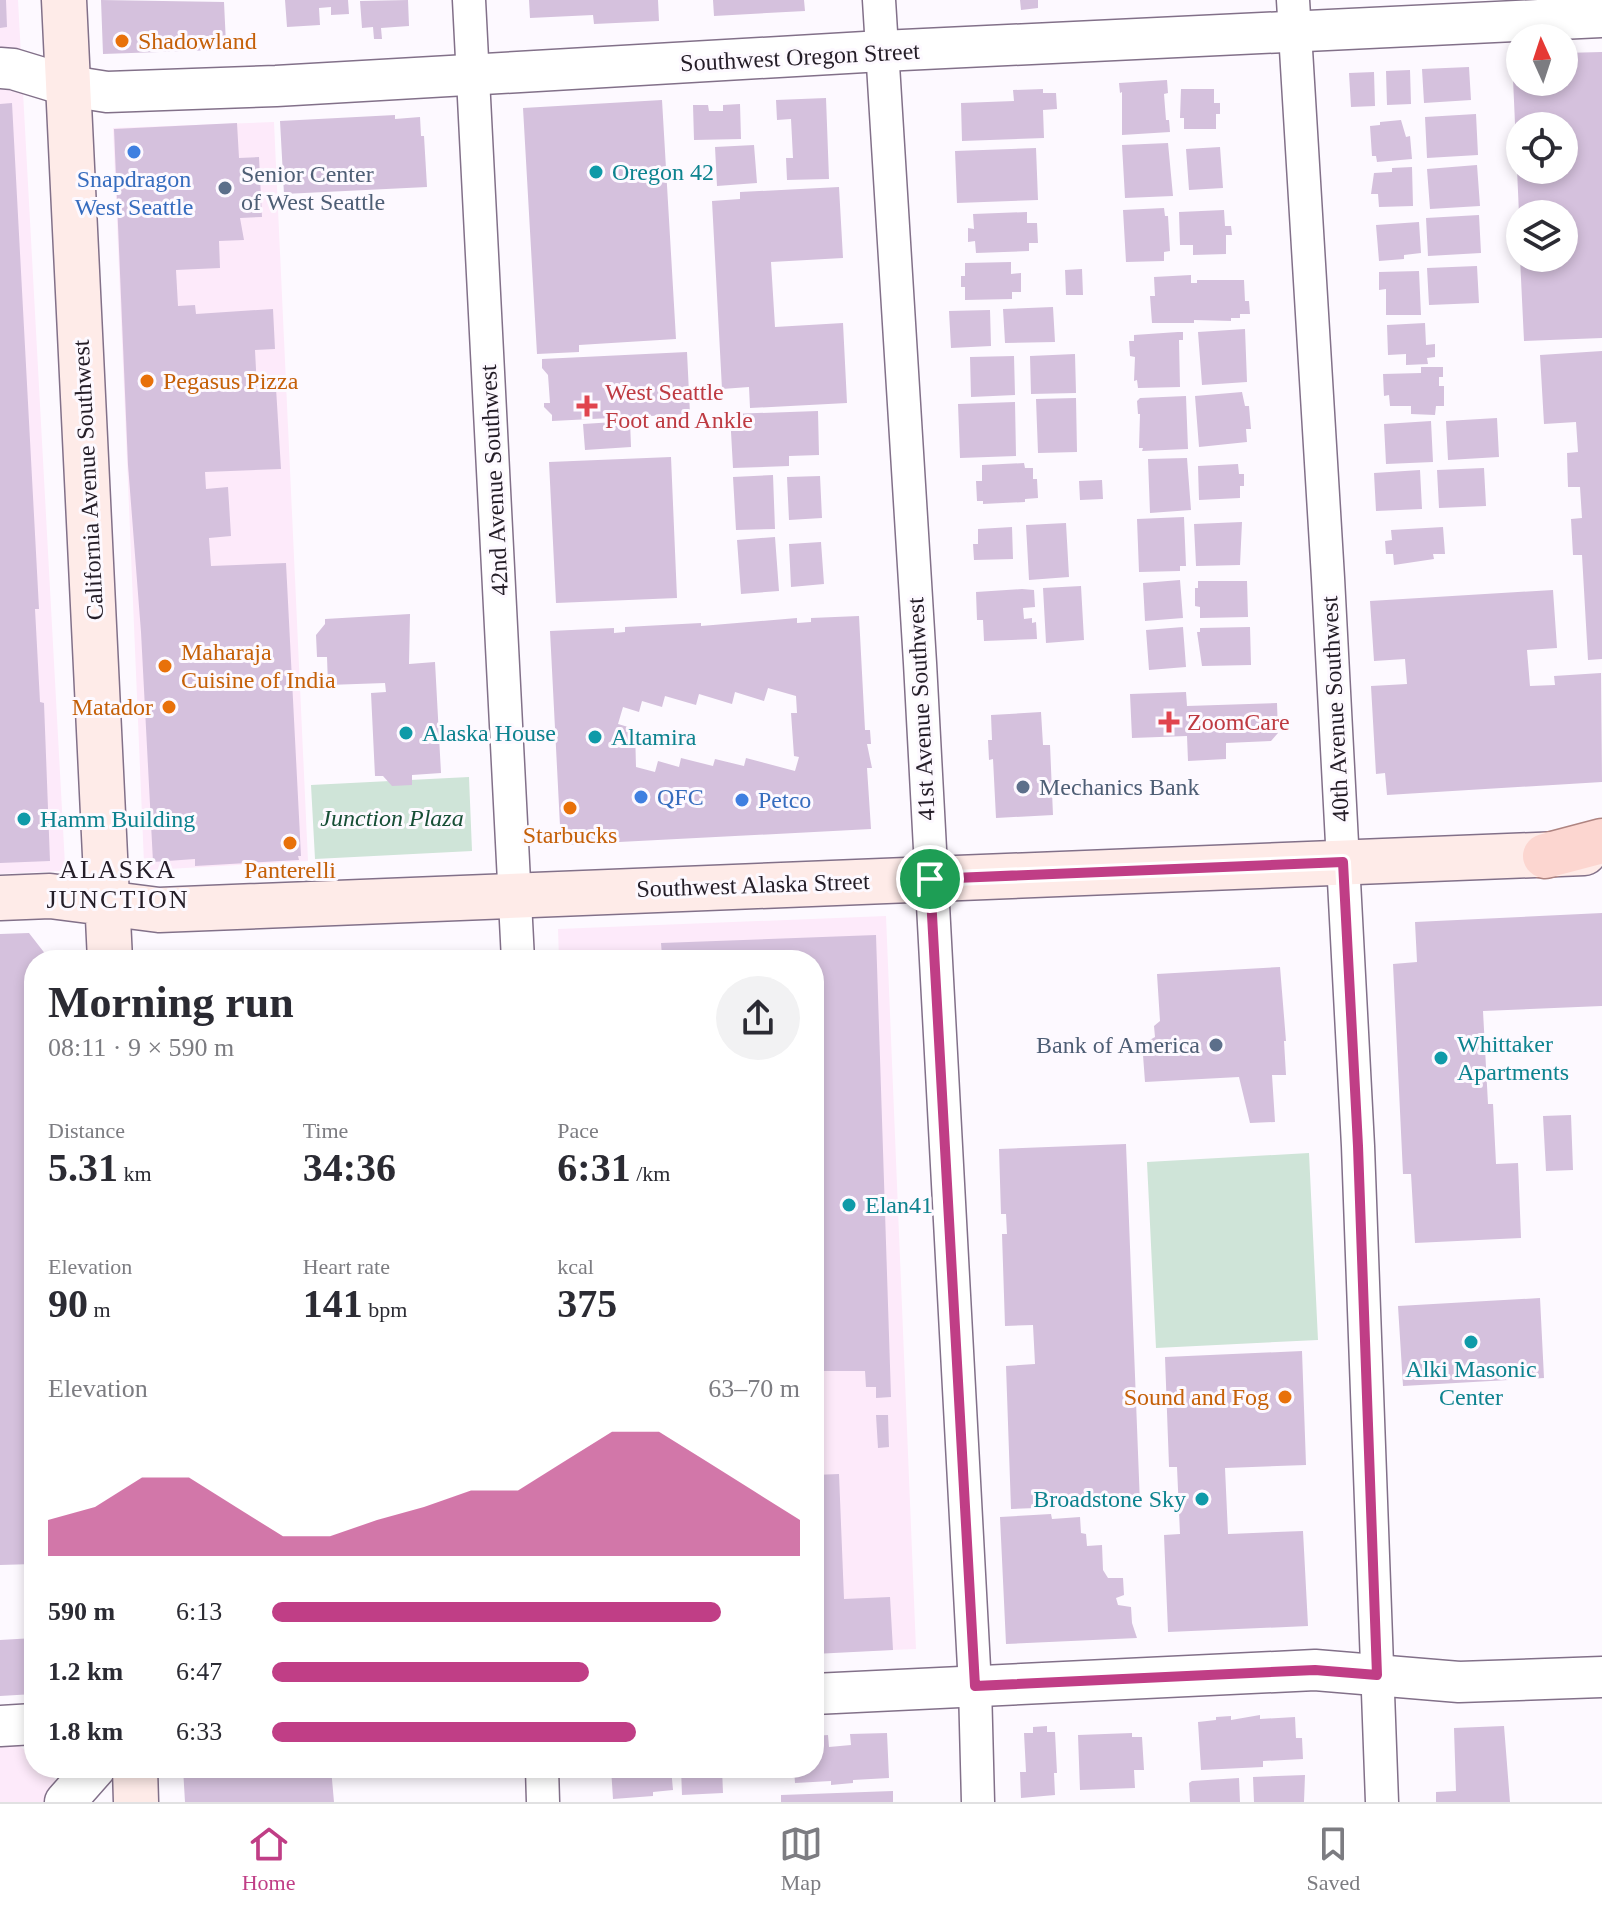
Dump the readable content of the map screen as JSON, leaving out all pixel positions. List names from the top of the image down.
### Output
{
  "streets": {
    "main road": ["California Avenue Southwest", "Southwest Alaska Street"],
    "street": [
      "Southwest Oregon Street",
      "42nd Avenue Southwest",
      "41st Avenue Southwest",
      "40th Avenue Southwest"
    ]
  },
  "crossings": [
    ["Southwest Oregon Street", "California Avenue Southwest"],
    ["Southwest Oregon Street", "42nd Avenue Southwest"],
    ["Southwest Oregon Street", "41st Avenue Southwest"],
    ["Southwest Oregon Street", "40th Avenue Southwest"],
    ["California Avenue Southwest", "Southwest Alaska Street"],
    ["42nd Avenue Southwest", "Southwest Alaska Street"],
    ["41st Avenue Southwest", "Southwest Alaska Street"],
    ["40th Avenue Southwest", "Southwest Alaska Street"]
  ],
  "districts": ["ALASKA JUNCTION"],
  "parks": ["Junction Plaza"],
  "places": {
    "other": [
      "Shadowland",
      "Snapdragon West Seattle",
      "Oregon 42",
      "Senior Center of West Seattle",
      "Pegasus Pizza",
      "Maharaja Cuisine of India",
      "Matador",
      "Alaska House",
      "Altamira",
      "Mechanics Bank",
      "QFC",
      "Petco",
      "Starbucks",
      "Hamm Building",
      "Panterelli",
      "Bank of America",
      "Whittaker Apartments",
      "Elan41",
      "Alki Masonic Center",
      "Sound and Fog",
      "Broadstone Sky"
    ],
    "health": ["West Seattle Foot and Ankle", "ZoomCare"]
  },
  "north": "top",
  "page": {
    "heading": ["Morning run", "08:11 · 9 × 590 m"],
    "stats": [
      ["Distance", "5.31 km"],
      ["Time", "34:36"],
      ["Pace", "6:31 /km"],
      ["Elevation", "90 m"],
      ["Heart rate", "141 bpm"],
      ["kcal", "375"]
    ],
    "chart": ["Elevation", "63–70 m"],
    "list": [
      {
        "name": "590 m",
        "note": "6:13"
      },
      {
        "name": "1.2 km",
        "note": "6:47"
      },
      {
        "name": "1.8 km",
        "note": "6:33"
      }
    ],
    "tabs": ["Home", "Map", "Saved"]
  }
}
